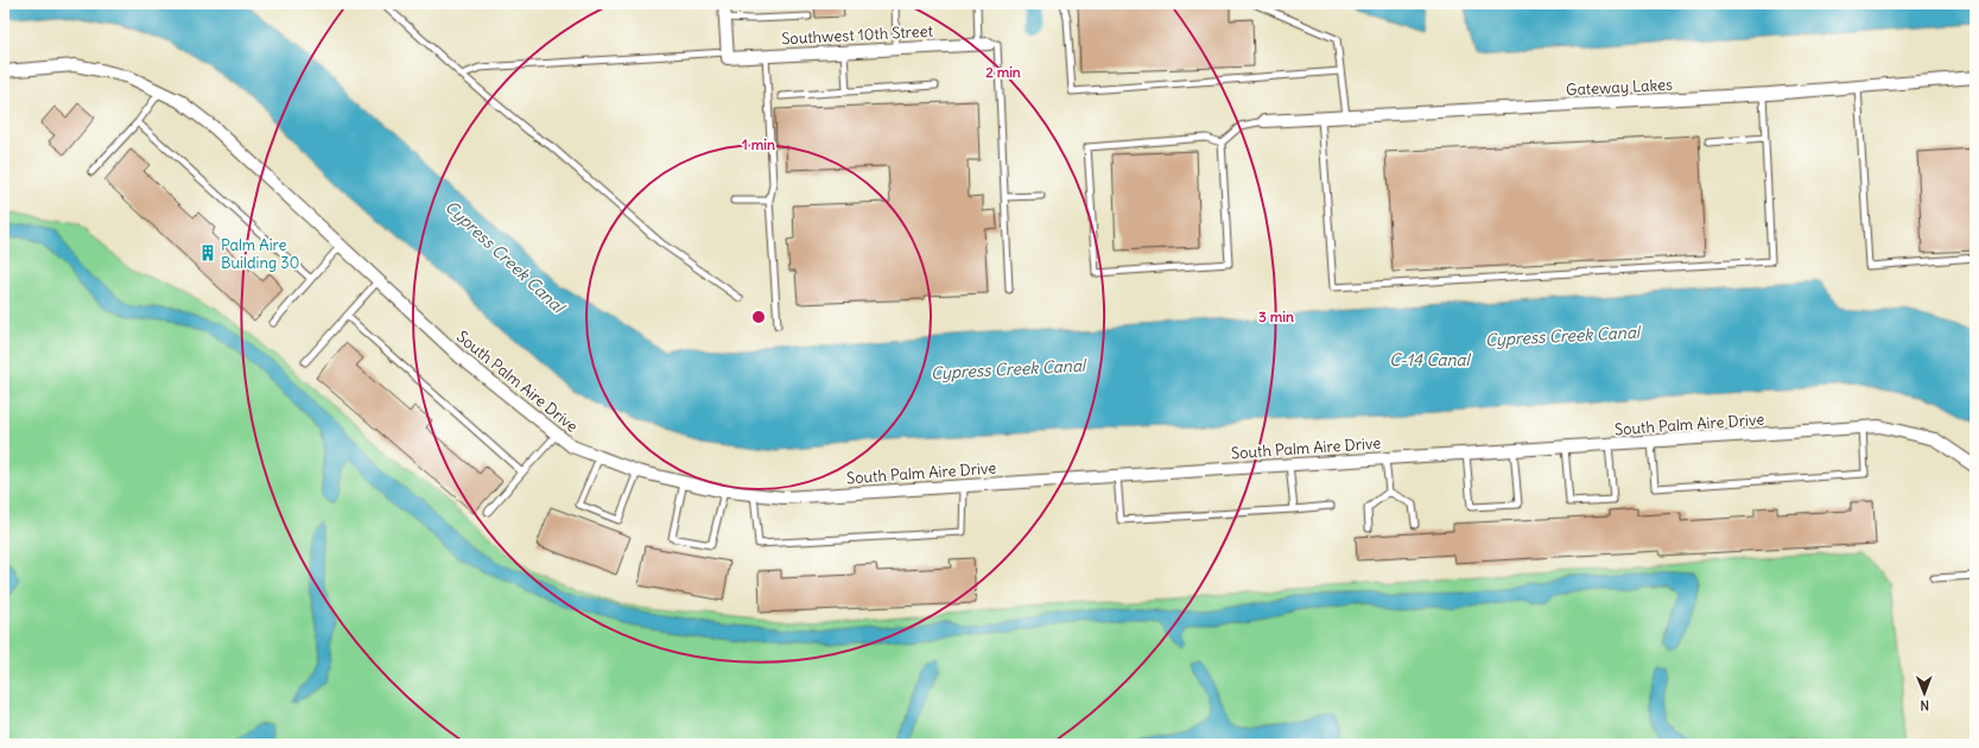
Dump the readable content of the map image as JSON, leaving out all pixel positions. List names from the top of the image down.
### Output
{
  "streets": {
    "street": ["Southwest 10th Street", "Gateway Lakes", "South Palm Aire Drive"]
  },
  "water": ["Cypress Creek Canal", "C-14 Canal"],
  "places": {
    "building": ["Palm Aire Building 30"]
  },
  "north": "bottom",
  "rings": ["2 min", "1 min", "3 min"]
}
